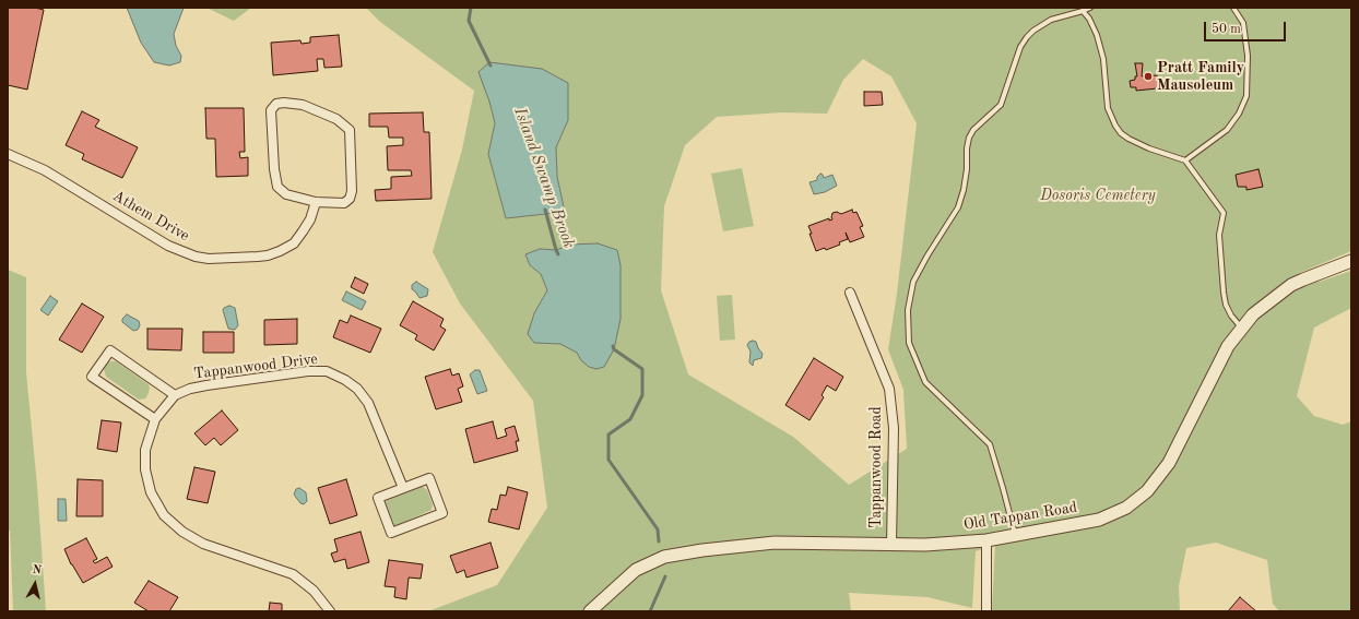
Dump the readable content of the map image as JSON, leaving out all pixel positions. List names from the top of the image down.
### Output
{
  "streets": {
    "street": [
      "Athem Drive",
      "Tappanwood Drive",
      "Tappanwood Road",
      "Old Tappan Road"
    ]
  },
  "crossings": [
    ["Tappanwood Road", "Old Tappan Road"]
  ],
  "water": ["Island Swamp Brook"],
  "parks": ["Dosoris Cemetery"],
  "places": ["Pratt Family Mausoleum"],
  "scale_bar": "50 m",
  "north": "top"
}
